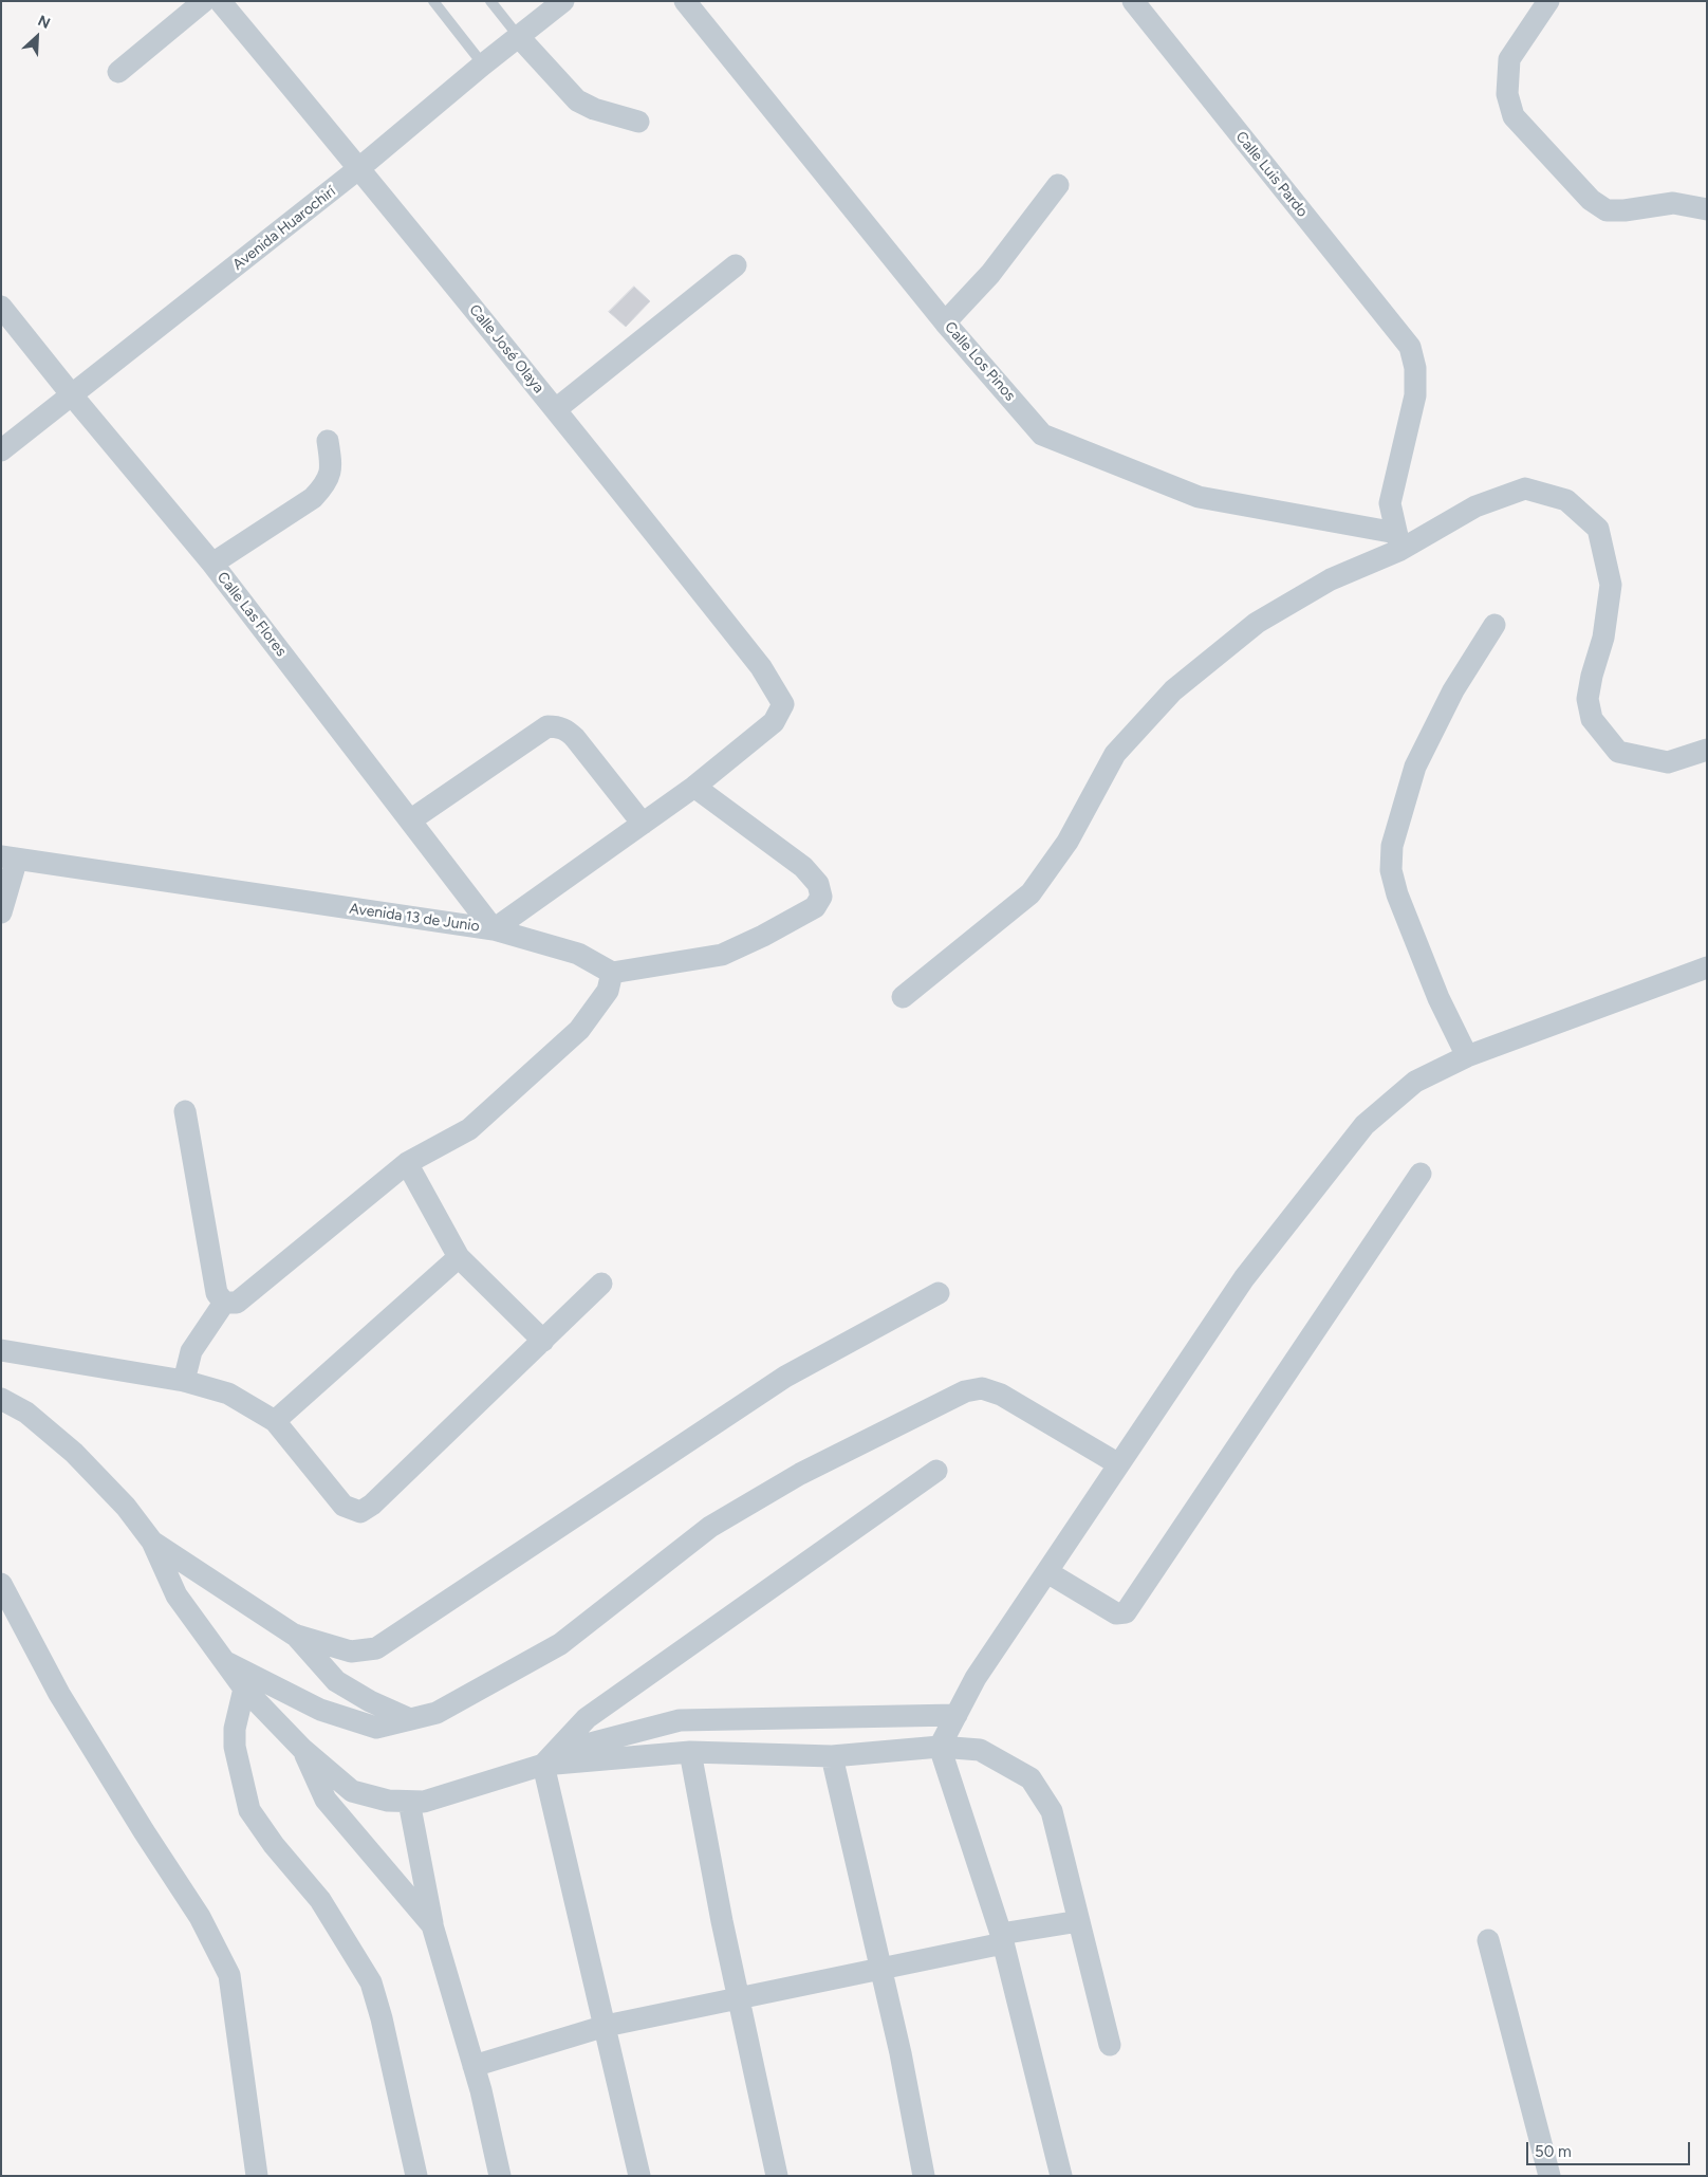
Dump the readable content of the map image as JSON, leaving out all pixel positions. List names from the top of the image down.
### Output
{
  "streets": {
    "street": [
      "Calle Luis Pardo",
      "Avenida Huarochirí",
      "Calle José Olaya",
      "Calle Los Pinos",
      "Calle Las Flores",
      "Avenida 13 de Junio"
    ]
  },
  "crossings": [
    ["Calle Luis Pardo", "Calle Los Pinos"],
    ["Avenida Huarochirí", "Calle José Olaya"],
    ["Avenida Huarochirí", "Calle Las Flores"],
    ["Calle José Olaya", "Avenida 13 de Junio"],
    ["Calle Las Flores", "Avenida 13 de Junio"]
  ],
  "scale_bar": "50 m",
  "north": "top right"
}
